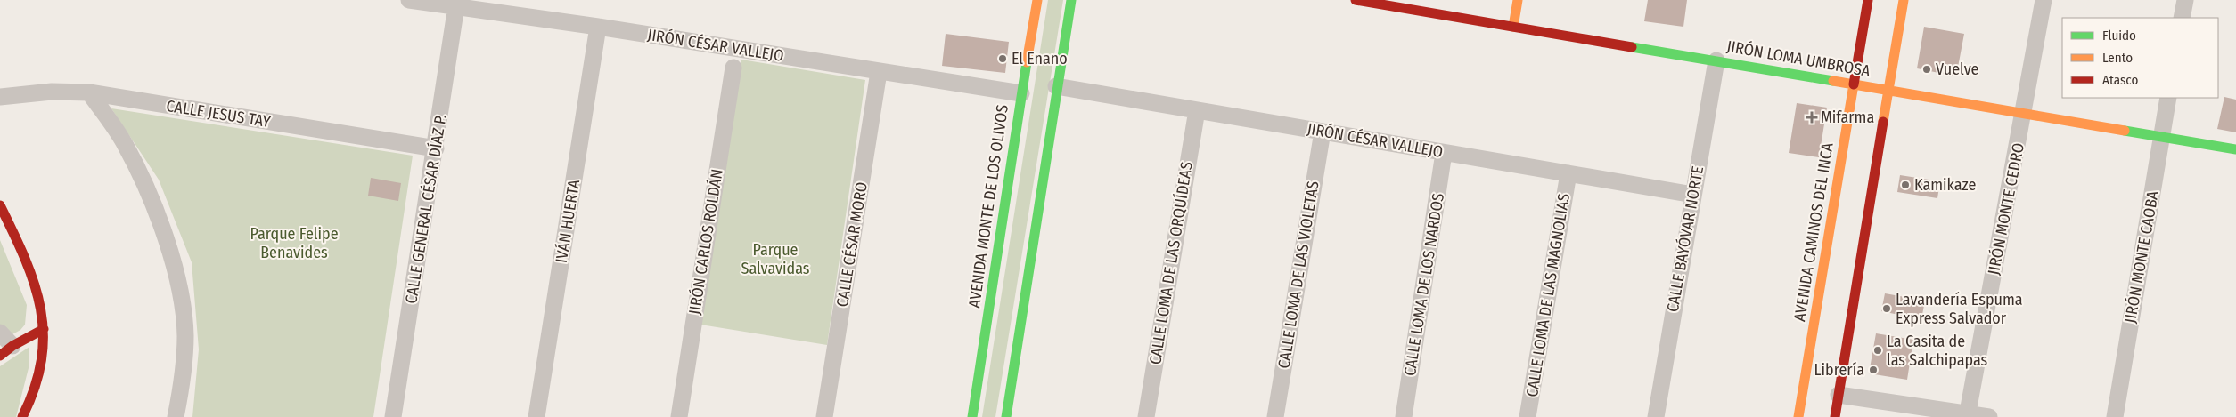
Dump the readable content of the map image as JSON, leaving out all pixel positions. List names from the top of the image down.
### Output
{
  "streets": {
    "street": [
      "JIRÓN CÉSAR VALLEJO",
      "JIRÓN LOMA UMBROSA",
      "CALLE JESUS TAY",
      "AVENIDA MONTE DE LOS OLIVOS",
      "CALLE GENERAL CÉSAR DÍAZ P.",
      "JIRÓN MONTE CEDRO",
      "IVÁN HUERTA",
      "AVENIDA CAMINOS DEL INCA",
      "CALLE BAYÓVAR NORTE",
      "JIRÓN CARLOS ROLDÁN",
      "CALLE CÉSAR MORO",
      "JIRÓN MONTE CAOBA",
      "CALLE LOMA DE LAS ORQUÍDEAS",
      "CALLE LOMA DE LAS VIOLETAS",
      "CALLE LOMA DE LOS NARDOS",
      "CALLE LOMA DE LAS MAGNOLIAS"
    ]
  },
  "crossings": [
    ["JIRÓN CÉSAR VALLEJO", "AVENIDA MONTE DE LOS OLIVOS"],
    ["JIRÓN CÉSAR VALLEJO", "CALLE GENERAL CÉSAR DÍAZ P."],
    ["JIRÓN CÉSAR VALLEJO", "IVÁN HUERTA"],
    ["JIRÓN CÉSAR VALLEJO", "CALLE BAYÓVAR NORTE"],
    ["JIRÓN CÉSAR VALLEJO", "CALLE CÉSAR MORO"],
    ["JIRÓN CÉSAR VALLEJO", "CALLE LOMA DE LAS ORQUÍDEAS"],
    ["JIRÓN CÉSAR VALLEJO", "CALLE LOMA DE LAS VIOLETAS"],
    ["JIRÓN CÉSAR VALLEJO", "CALLE LOMA DE LOS NARDOS"],
    ["JIRÓN CÉSAR VALLEJO", "CALLE LOMA DE LAS MAGNOLIAS"],
    ["JIRÓN LOMA UMBROSA", "JIRÓN MONTE CEDRO"],
    ["JIRÓN LOMA UMBROSA", "AVENIDA CAMINOS DEL INCA"],
    ["JIRÓN LOMA UMBROSA", "CALLE BAYÓVAR NORTE"],
    ["JIRÓN LOMA UMBROSA", "JIRÓN MONTE CAOBA"],
    ["CALLE JESUS TAY", "CALLE GENERAL CÉSAR DÍAZ P."]
  ],
  "parks": ["Parque Felipe Benavides", "Parque Salvavidas"],
  "places": {
    "other": [
      "El Enano",
      "Vuelve",
      "Kamikaze",
      "Lavandería Espuma Express Salvador",
      "La Casita de las Salchipapas",
      "Librería"
    ],
    "health": ["Mifarma"]
  },
  "legend": ["Fluido", "Lento", "Atasco"]
}
